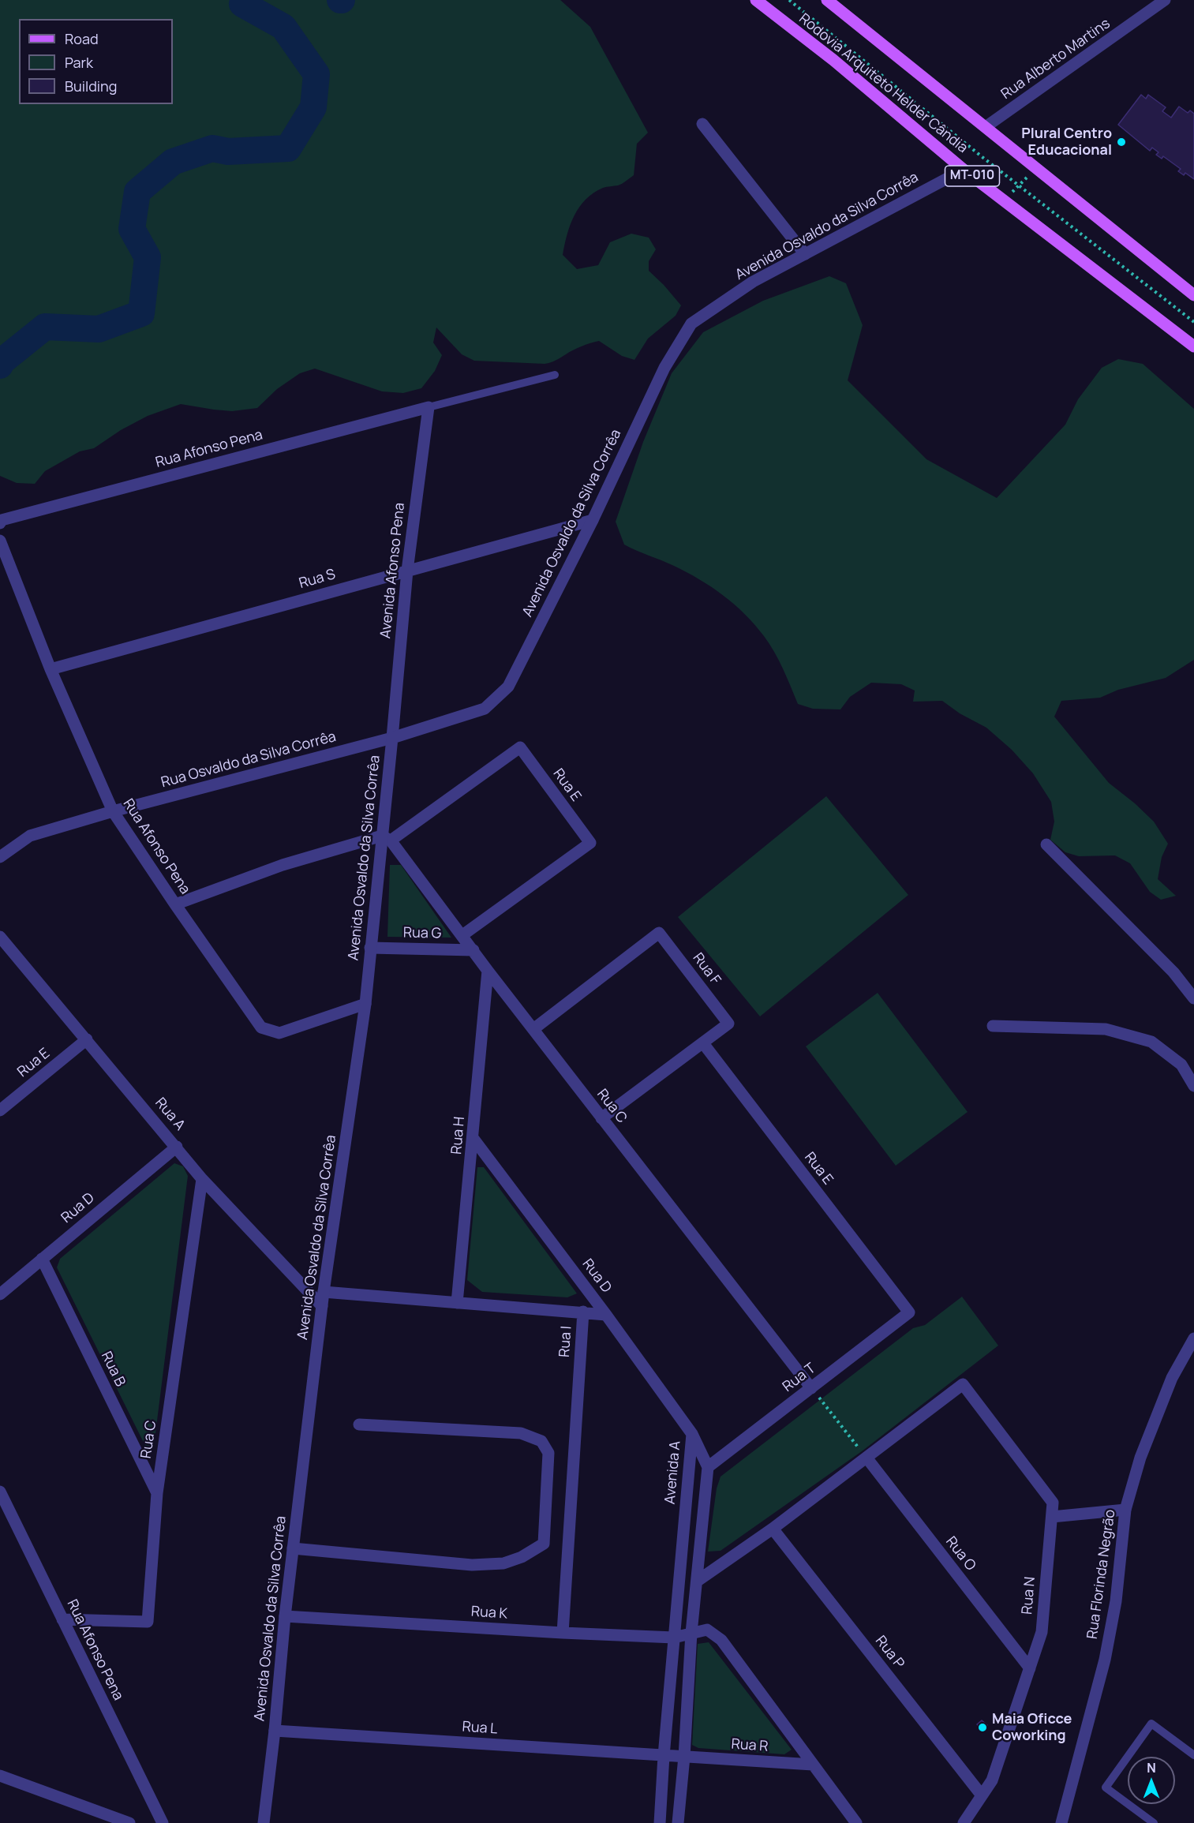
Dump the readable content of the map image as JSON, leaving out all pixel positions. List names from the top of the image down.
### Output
{
  "streets": {
    "main road": ["Rodovia Arquiteto Helder Cândia", "MT-010"],
    "street": [
      "Rua Alberto Martins",
      "Avenida Osvaldo da Silva Corrêa",
      "Rua Afonso Pena",
      "Avenida Afonso Pena",
      "Rua S",
      "Rua Osvaldo da Silva Corrêa",
      "Rua E",
      "Rua G",
      "Rua F",
      "Rua C",
      "Rua A",
      "Rua H",
      "Rua D",
      "Rua I",
      "Rua B",
      "Rua T",
      "Avenida A",
      "Rua O",
      "Rua Florinda Negrão",
      "Rua N",
      "Rua K",
      "Rua P",
      "Rua L",
      "Rua R"
    ]
  },
  "crossings": [
    ["Rua Alberto Martins", "Rodovia Arquiteto Helder Cândia"],
    ["Rodovia Arquiteto Helder Cândia", "Avenida Osvaldo da Silva Corrêa"],
    ["Avenida Osvaldo da Silva Corrêa", "Rua Afonso Pena"],
    ["Avenida Osvaldo da Silva Corrêa", "Avenida Afonso Pena"],
    ["Avenida Osvaldo da Silva Corrêa", "Rua S"],
    ["Avenida Osvaldo da Silva Corrêa", "Rua Osvaldo da Silva Corrêa"],
    ["Avenida Osvaldo da Silva Corrêa", "Rua E"],
    ["Avenida Osvaldo da Silva Corrêa", "Rua G"],
    ["Avenida Osvaldo da Silva Corrêa", "Rua C"],
    ["Avenida Osvaldo da Silva Corrêa", "Rua A"],
    ["Avenida Osvaldo da Silva Corrêa", "Rua I"],
    ["Avenida Osvaldo da Silva Corrêa", "Rua K"],
    ["Avenida Osvaldo da Silva Corrêa", "Rua L"],
    ["Rua Afonso Pena", "Avenida Afonso Pena"],
    ["Rua Afonso Pena", "Rua S"],
    ["Rua Afonso Pena", "Rua Osvaldo da Silva Corrêa"],
    ["Rua Afonso Pena", "Rua C"],
    ["Avenida Afonso Pena", "Rua S"],
    ["Avenida Afonso Pena", "Rua Osvaldo da Silva Corrêa"],
    ["Rua E", "Rua F"],
    ["Rua E", "Rua C"],
    ["Rua E", "Rua A"],
    ["Rua E", "Rua T"],
    ["Rua G", "Rua C"],
    ["Rua F", "Rua C"],
    ["Rua C", "Rua A"],
    ["Rua C", "Rua H"],
    ["Rua C", "Rua B"],
    ["Rua C", "Rua T"],
    ["Rua A", "Rua D"],
    ["Rua H", "Rua D"],
    ["Rua H", "Rua I"],
    ["Rua D", "Rua B"],
    ["Rua D", "Avenida A"],
    ["Rua I", "Rua K"],
    ["Rua T", "Avenida A"],
    ["Avenida A", "Rua K"],
    ["Avenida A", "Rua L"],
    ["Rua O", "Rua N"],
    ["Rua N", "Rua P"],
    ["Rua L", "Rua R"]
  ],
  "places": ["Plural Centro Educacional", "Maia Oficce Coworking"],
  "legend": ["Road", "Park", "Building"],
  "north": "top"
}
